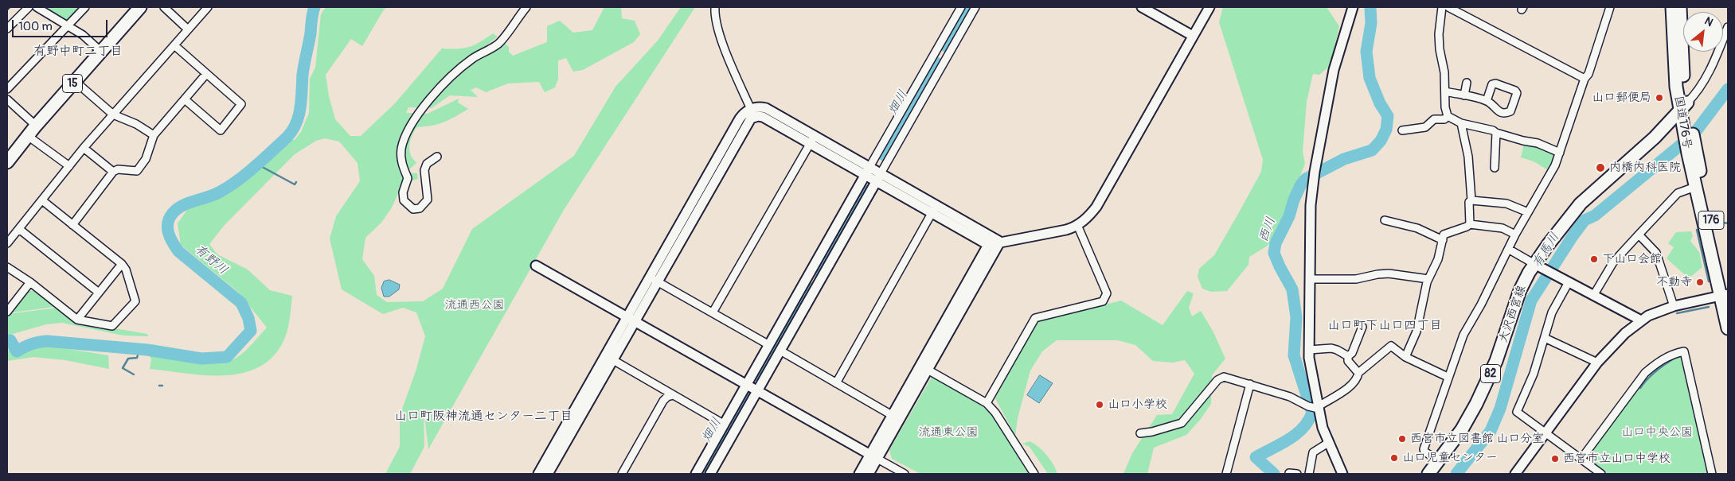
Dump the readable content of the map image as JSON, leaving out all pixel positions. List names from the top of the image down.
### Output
{
  "streets": {
    "main road": [
      "15",
      "国道176号",
      "176",
      "大沢西宮線",
      "82"
    ]
  },
  "crossings": [
    ["国道176号", "大沢西宮線"]
  ],
  "districts": ["有野中町二丁目", "山口町下山口四丁目", "山口町阪神流通センター二丁目"],
  "water": [
    "畑川",
    "西川",
    "有馬川",
    "有野川"
  ],
  "parks": ["流通西公園", "流通東公園", "山口中央公園"],
  "places": [
    "山口郵便局",
    "内橋内科医院",
    "下山口会館",
    "不動寺",
    "山口小学校",
    "西宮市立図書館 山口分室",
    "山口児童センター",
    "西宮市立山口中学校"
  ],
  "scale_bar": "100 m",
  "north": "top right"
}
